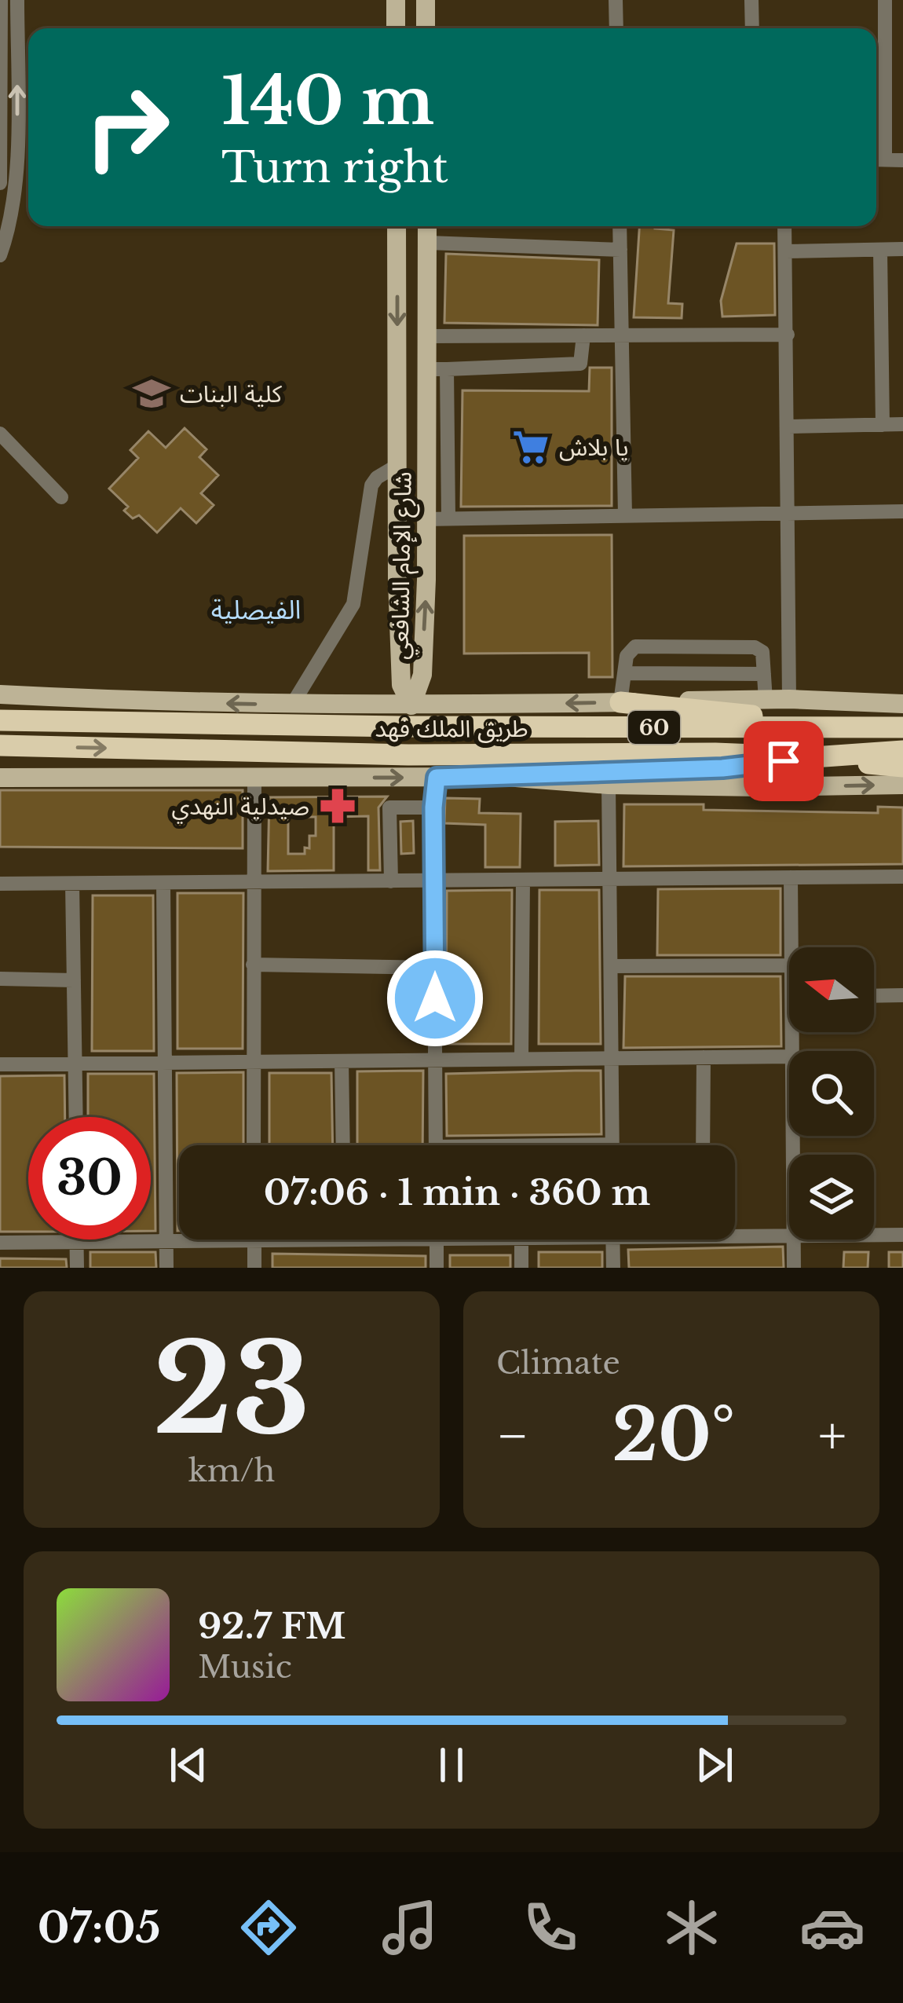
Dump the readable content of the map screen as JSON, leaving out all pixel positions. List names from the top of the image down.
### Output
{
  "streets": {
    "highway": ["60", "طريق الملك فهد"],
    "main road": ["شارع الإمام الشافعي"]
  },
  "crossings": [
    ["شارع الإمام الشافعي", "طريق الملك فهد"]
  ],
  "districts": ["الفيصلية"],
  "places": {
    "school or university": ["كلية البنات"],
    "supermarket": ["يا بلاش"],
    "pharmacy": ["صيدلية النهدي"]
  },
  "north": "left",
  "page": {
    "turn": ["140 m", "Turn right"],
    "limit": "30",
    "trip": "07:06 · 1 min · 360 m",
    "tile": [
      ["23", "km/h"],
      "Climate"
    ],
    "heat": ["−", "20°", "+"],
    "song": ["92.7 FM", "Music"],
    "tabs": "07:05"
  }
}
